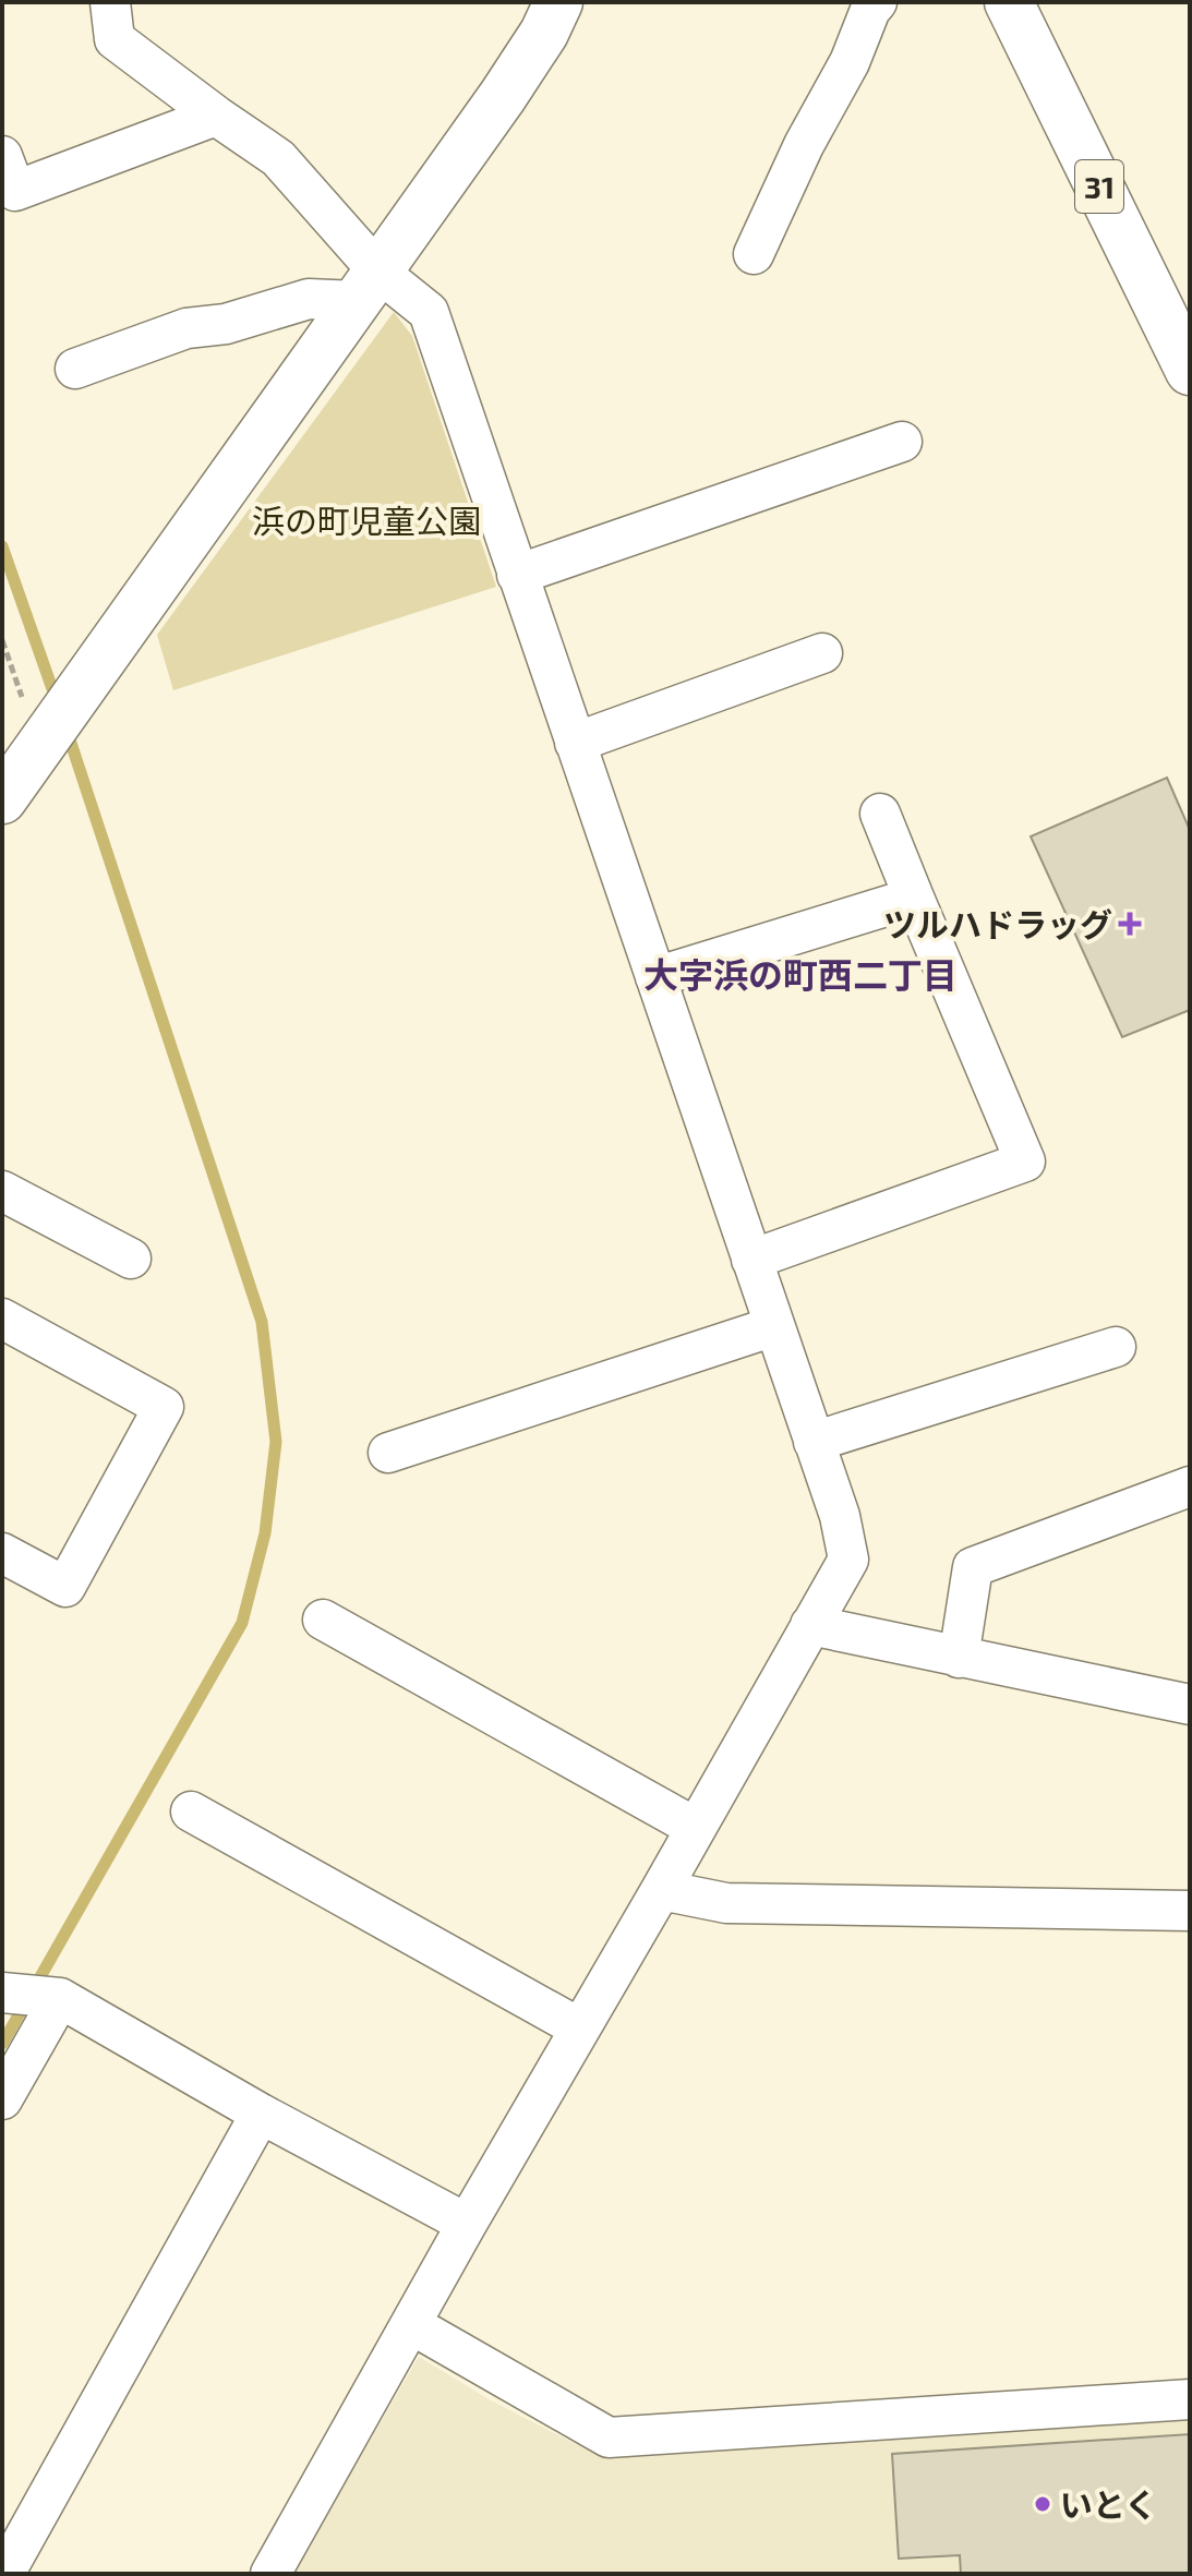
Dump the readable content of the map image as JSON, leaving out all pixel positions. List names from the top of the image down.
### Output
{
  "streets": {
    "street": ["31"]
  },
  "districts": ["大字浜の町西二丁目"],
  "parks": ["浜の町児童公園"],
  "places": {
    "health": ["ツルハドラッグ"],
    "other": ["いとく"]
  }
}
